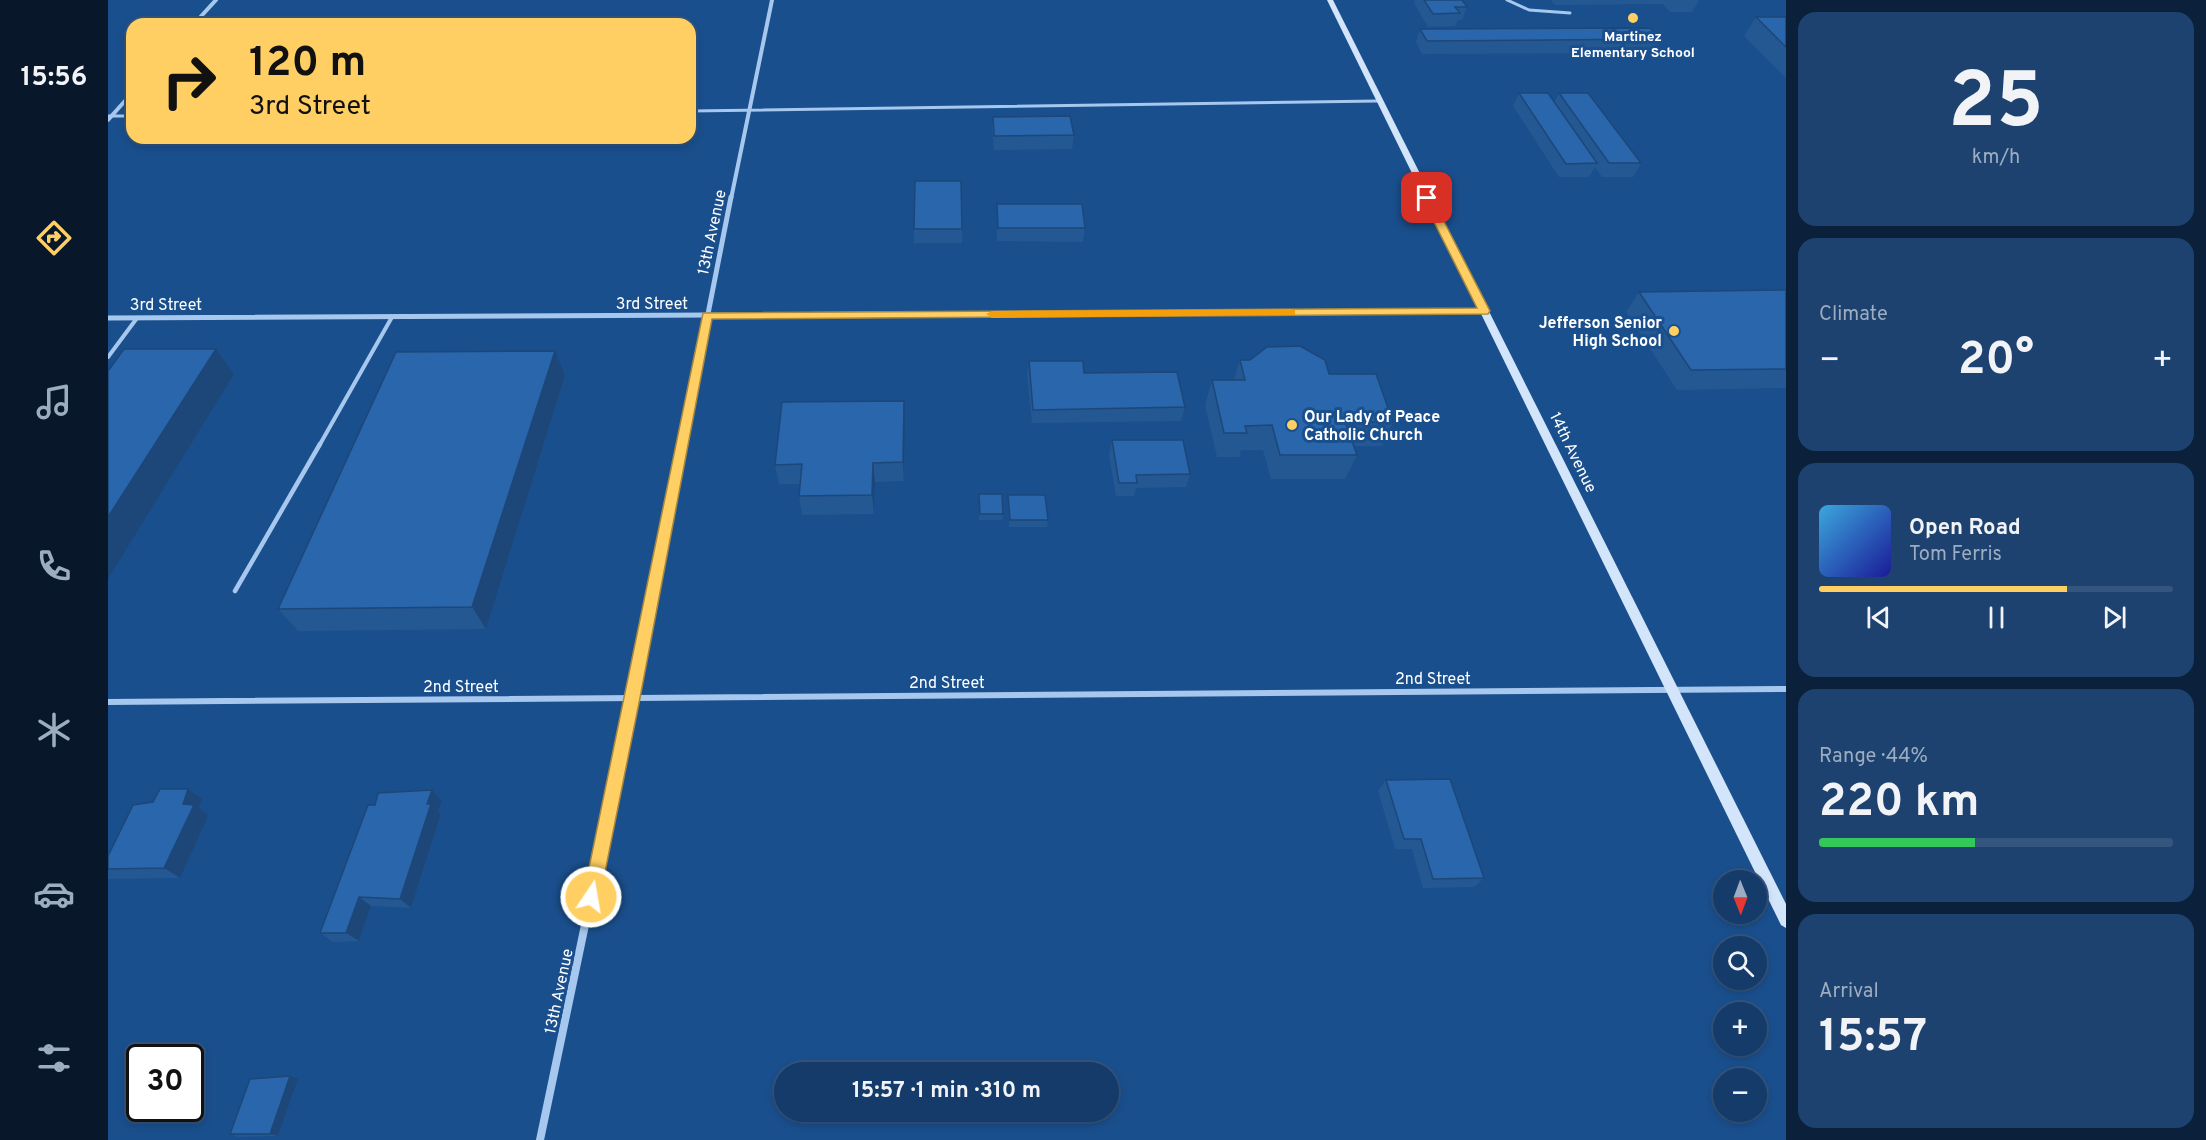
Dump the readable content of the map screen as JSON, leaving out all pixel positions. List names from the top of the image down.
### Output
{
  "streets": {
    "street": [
      "13th Avenue",
      "3rd Street",
      "14th Avenue",
      "2nd Street"
    ]
  },
  "crossings": [
    ["13th Avenue", "3rd Street"],
    ["13th Avenue", "2nd Street"],
    ["3rd Street", "14th Avenue"],
    ["14th Avenue", "2nd Street"]
  ],
  "places": ["Martinez Elementary School", "Jefferson Senior High School", "Our Lady of Peace Catholic Church"],
  "north": "bottom",
  "page": {
    "tabs": "15:56",
    "tile": [
      ["25", "km/h"],
      "Climate",
      ["Range · 44%", "220 km"],
      ["Arrival", "15:57"]
    ],
    "turn": ["120 m", "3rd Street"],
    "heat": ["−", "20°", "+"],
    "song": ["Open Road", "Tom Ferris"],
    "map_buttons": ["+", "−"],
    "limit": "30",
    "trip": "15:57 · 1 min · 310 m"
  }
}
